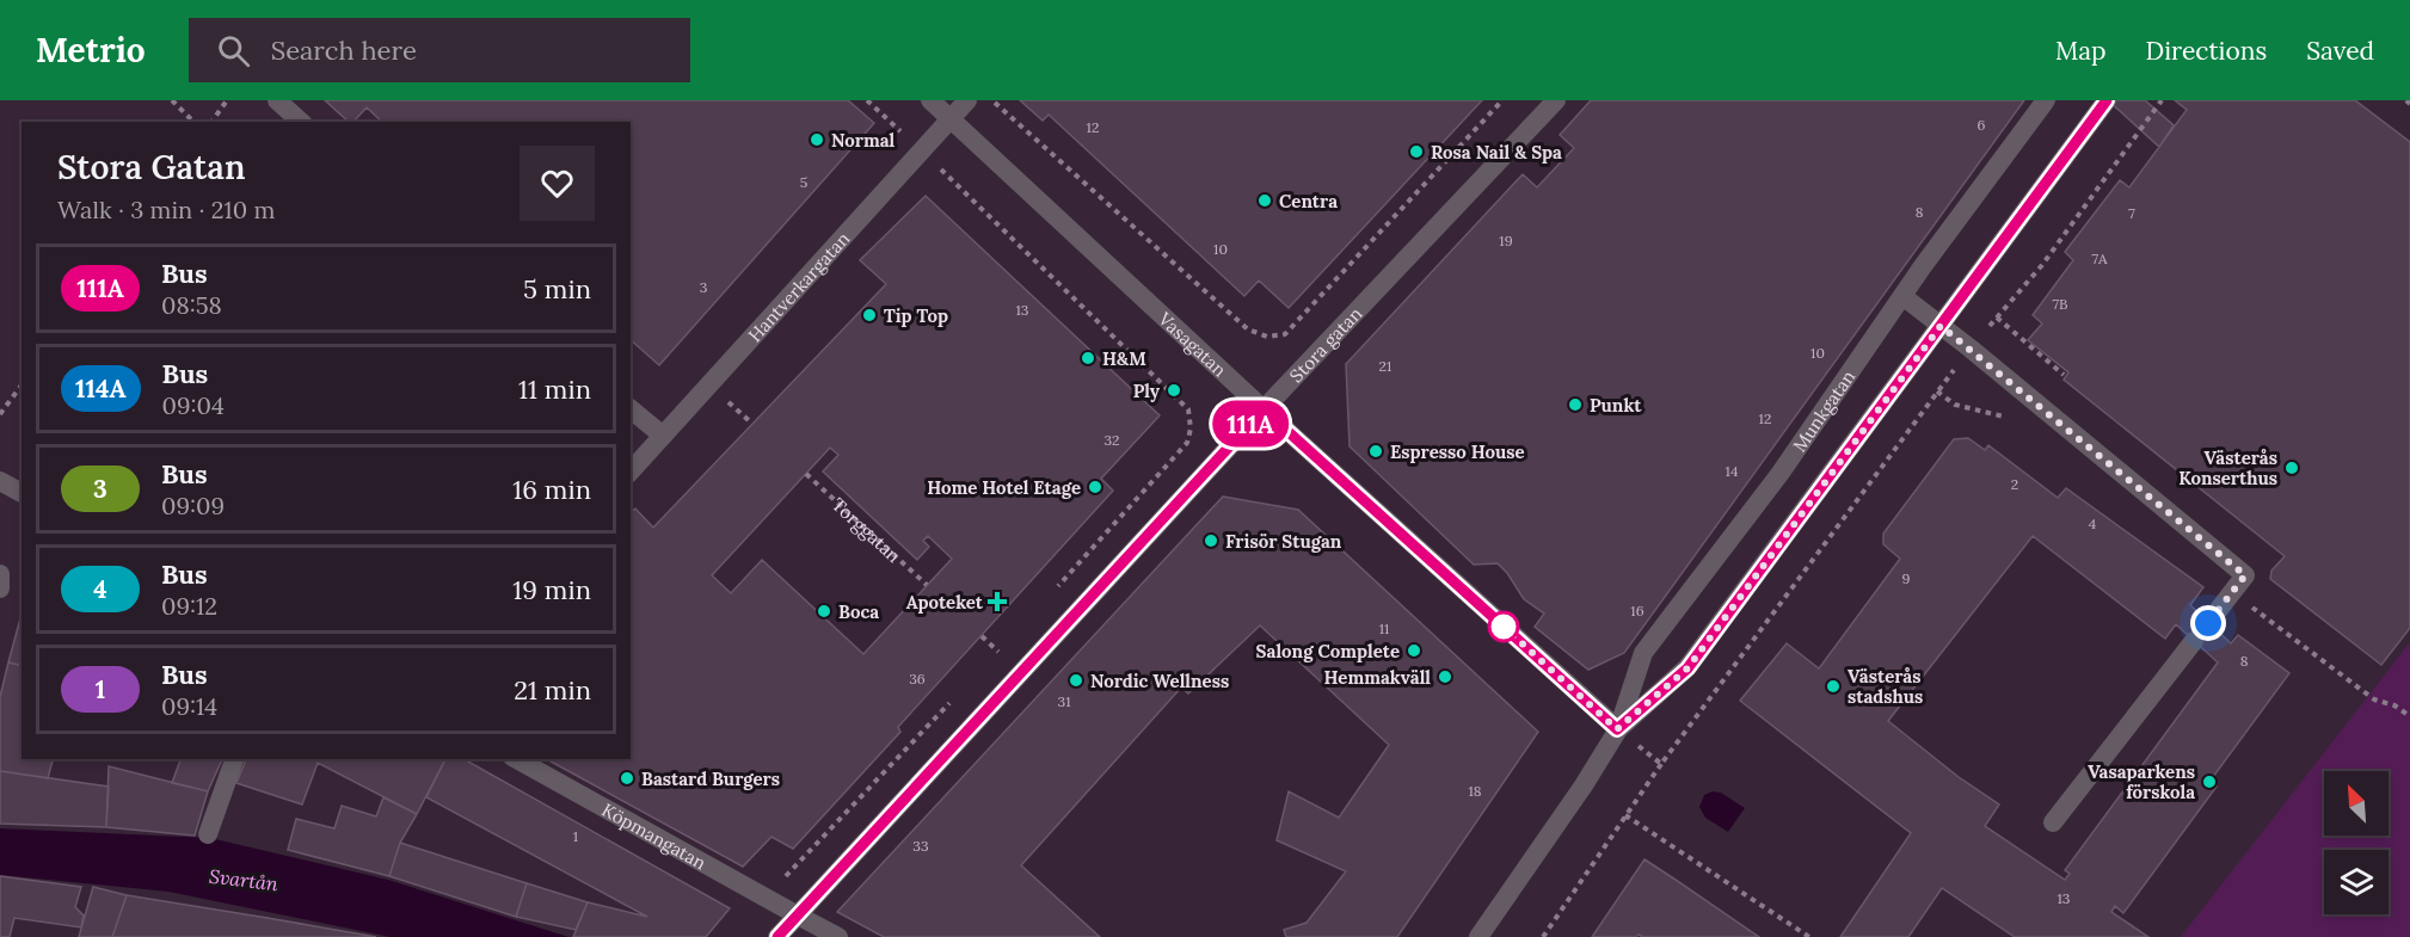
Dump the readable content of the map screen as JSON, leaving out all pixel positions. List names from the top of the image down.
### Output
{
  "streets": {
    "street": [
      "Hantverkargatan",
      "Stora gatan",
      "Vasagatan",
      "Munkgatan",
      "Köpmangatan"
    ],
    "path": ["Torggatan"]
  },
  "crossings": [
    ["Hantverkargatan", "Vasagatan"],
    ["Stora gatan", "Vasagatan"],
    ["Stora gatan", "Köpmangatan"],
    ["Vasagatan", "Munkgatan"]
  ],
  "water": ["Svartån"],
  "places": {
    "other": [
      "Normal",
      "Rosa Nail & Spa",
      "Centra",
      "Tip Top",
      "H&M",
      "Ply",
      "Punkt",
      "Espresso House",
      "Västerås Konserthus",
      "Home Hotel Etage",
      "Frisör Stugan",
      "Boca",
      "Salong Complete",
      "Hemmakväll",
      "Nordic Wellness",
      "Västerås stadshus",
      "Bastard Burgers",
      "Vasaparkens förskola"
    ],
    "health": ["Apoteket"]
  },
  "lines": ["bus line 111A"],
  "house_numbers": [
    "6",
    "12",
    "5",
    "8",
    "7",
    "19",
    "10",
    "7A",
    "3",
    "7B",
    "13",
    "10",
    "21",
    "12",
    "32",
    "14",
    "2",
    "4",
    "9",
    "16",
    "11",
    "8",
    "36",
    "31",
    "18",
    "1",
    "33",
    "13"
  ],
  "north": "top left",
  "page": {
    "header": "Metrio",
    "search": "Search here",
    "nav": ["Map", "Directions", "Saved"],
    "on_map": "111A",
    "heading": ["Stora Gatan", "Walk · 3 min · 210 m"],
    "list": [
      {
        "mark": "111A",
        "name": "Bus",
        "note": "08:58",
        "value": "5 min"
      },
      {
        "mark": "114A",
        "name": "Bus",
        "note": "09:04",
        "value": "11 min"
      },
      {
        "mark": "3",
        "name": "Bus",
        "note": "09:09",
        "value": "16 min"
      },
      {
        "mark": "4",
        "name": "Bus",
        "note": "09:12",
        "value": "19 min"
      },
      {
        "mark": "1",
        "name": "Bus",
        "note": "09:14",
        "value": "21 min"
      }
    ]
  }
}
